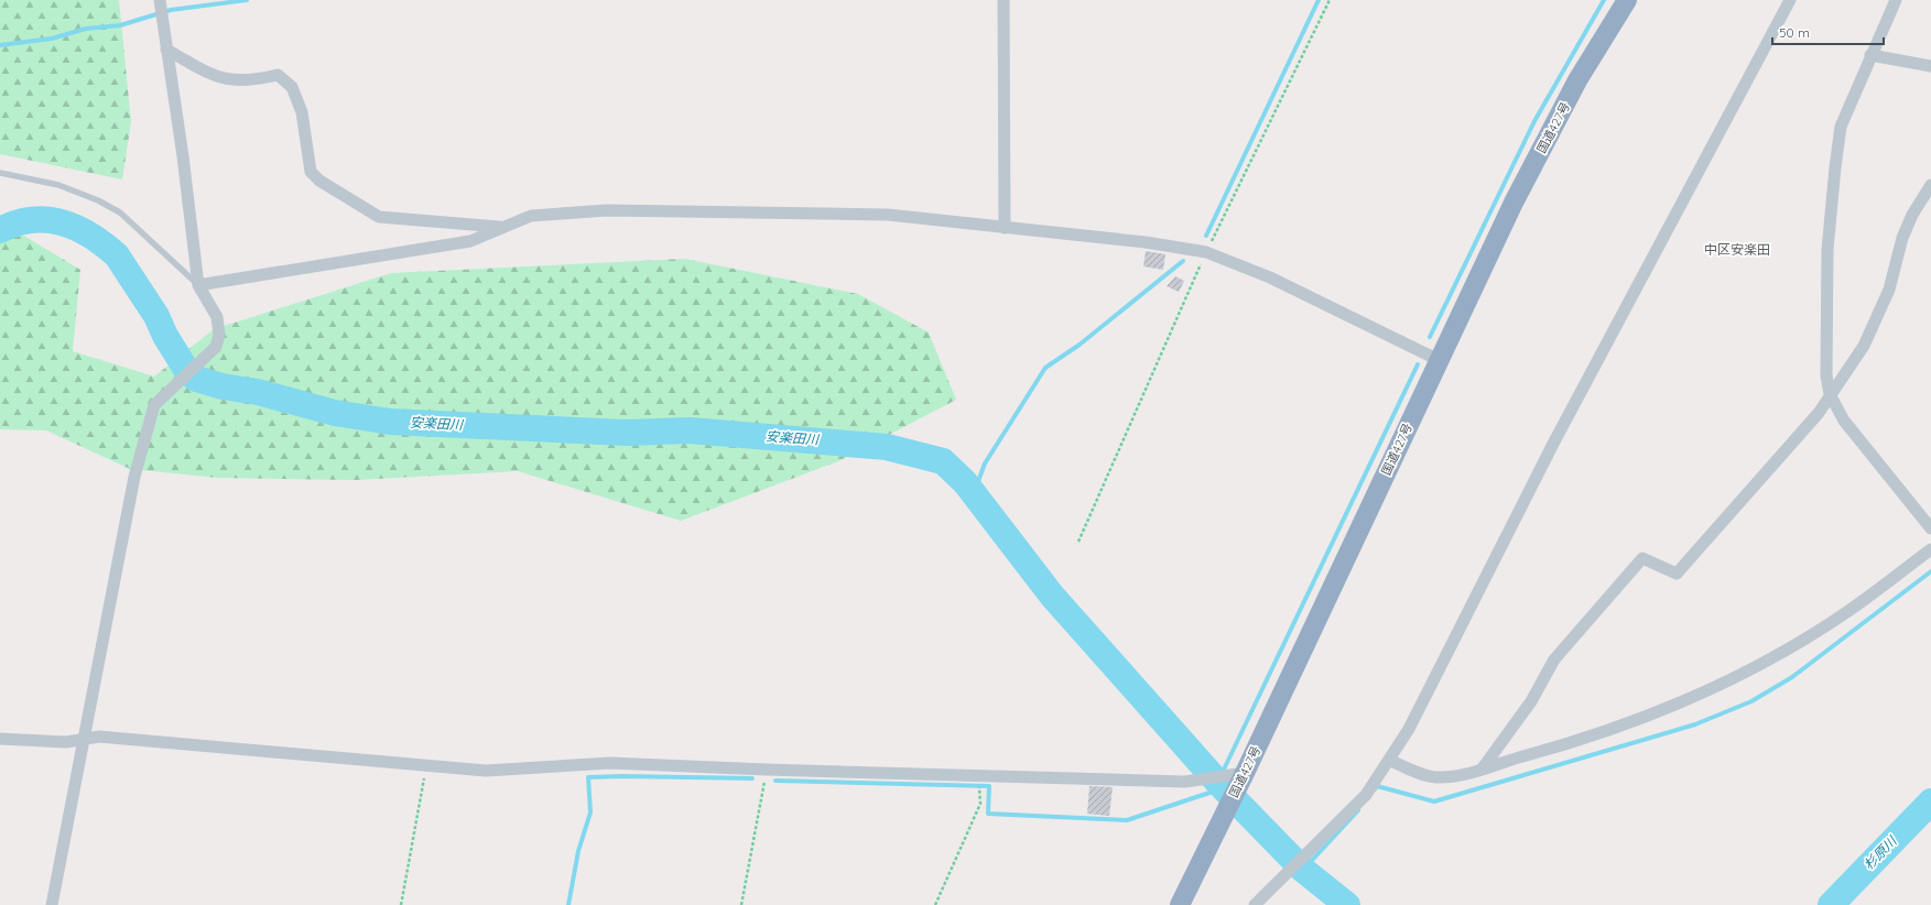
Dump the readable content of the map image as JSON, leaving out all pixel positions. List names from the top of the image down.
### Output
{
  "streets": {
    "highway": ["国道427号"]
  },
  "districts": ["中区安楽田"],
  "water": ["安楽田川", "杉原川"],
  "scale_bar": "50 m"
}
